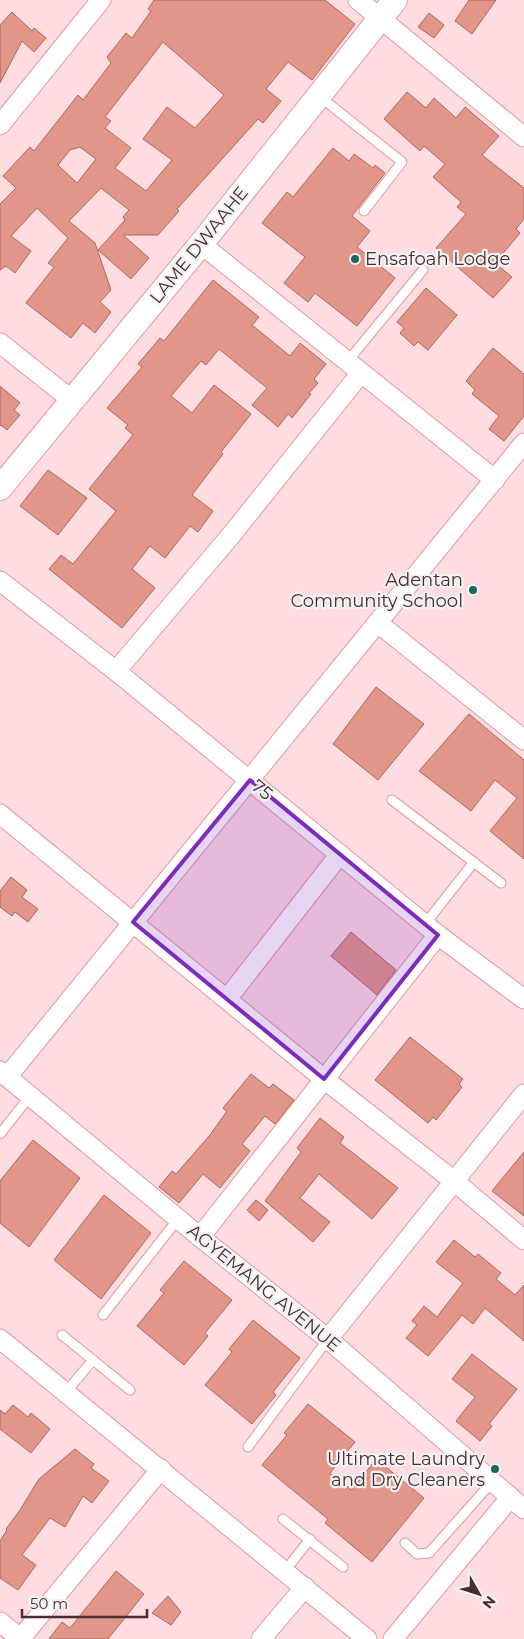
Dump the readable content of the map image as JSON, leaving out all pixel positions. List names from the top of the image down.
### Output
{
  "streets": {
    "street": ["LAME DWAAHE", "75", "AGYEMANG AVENUE"]
  },
  "places": ["Ensafoah Lodge", "Adentan Community School", "Ultimate Laundry and Dry Cleaners"],
  "scale_bar": "50 m",
  "north": "bottom right"
}
